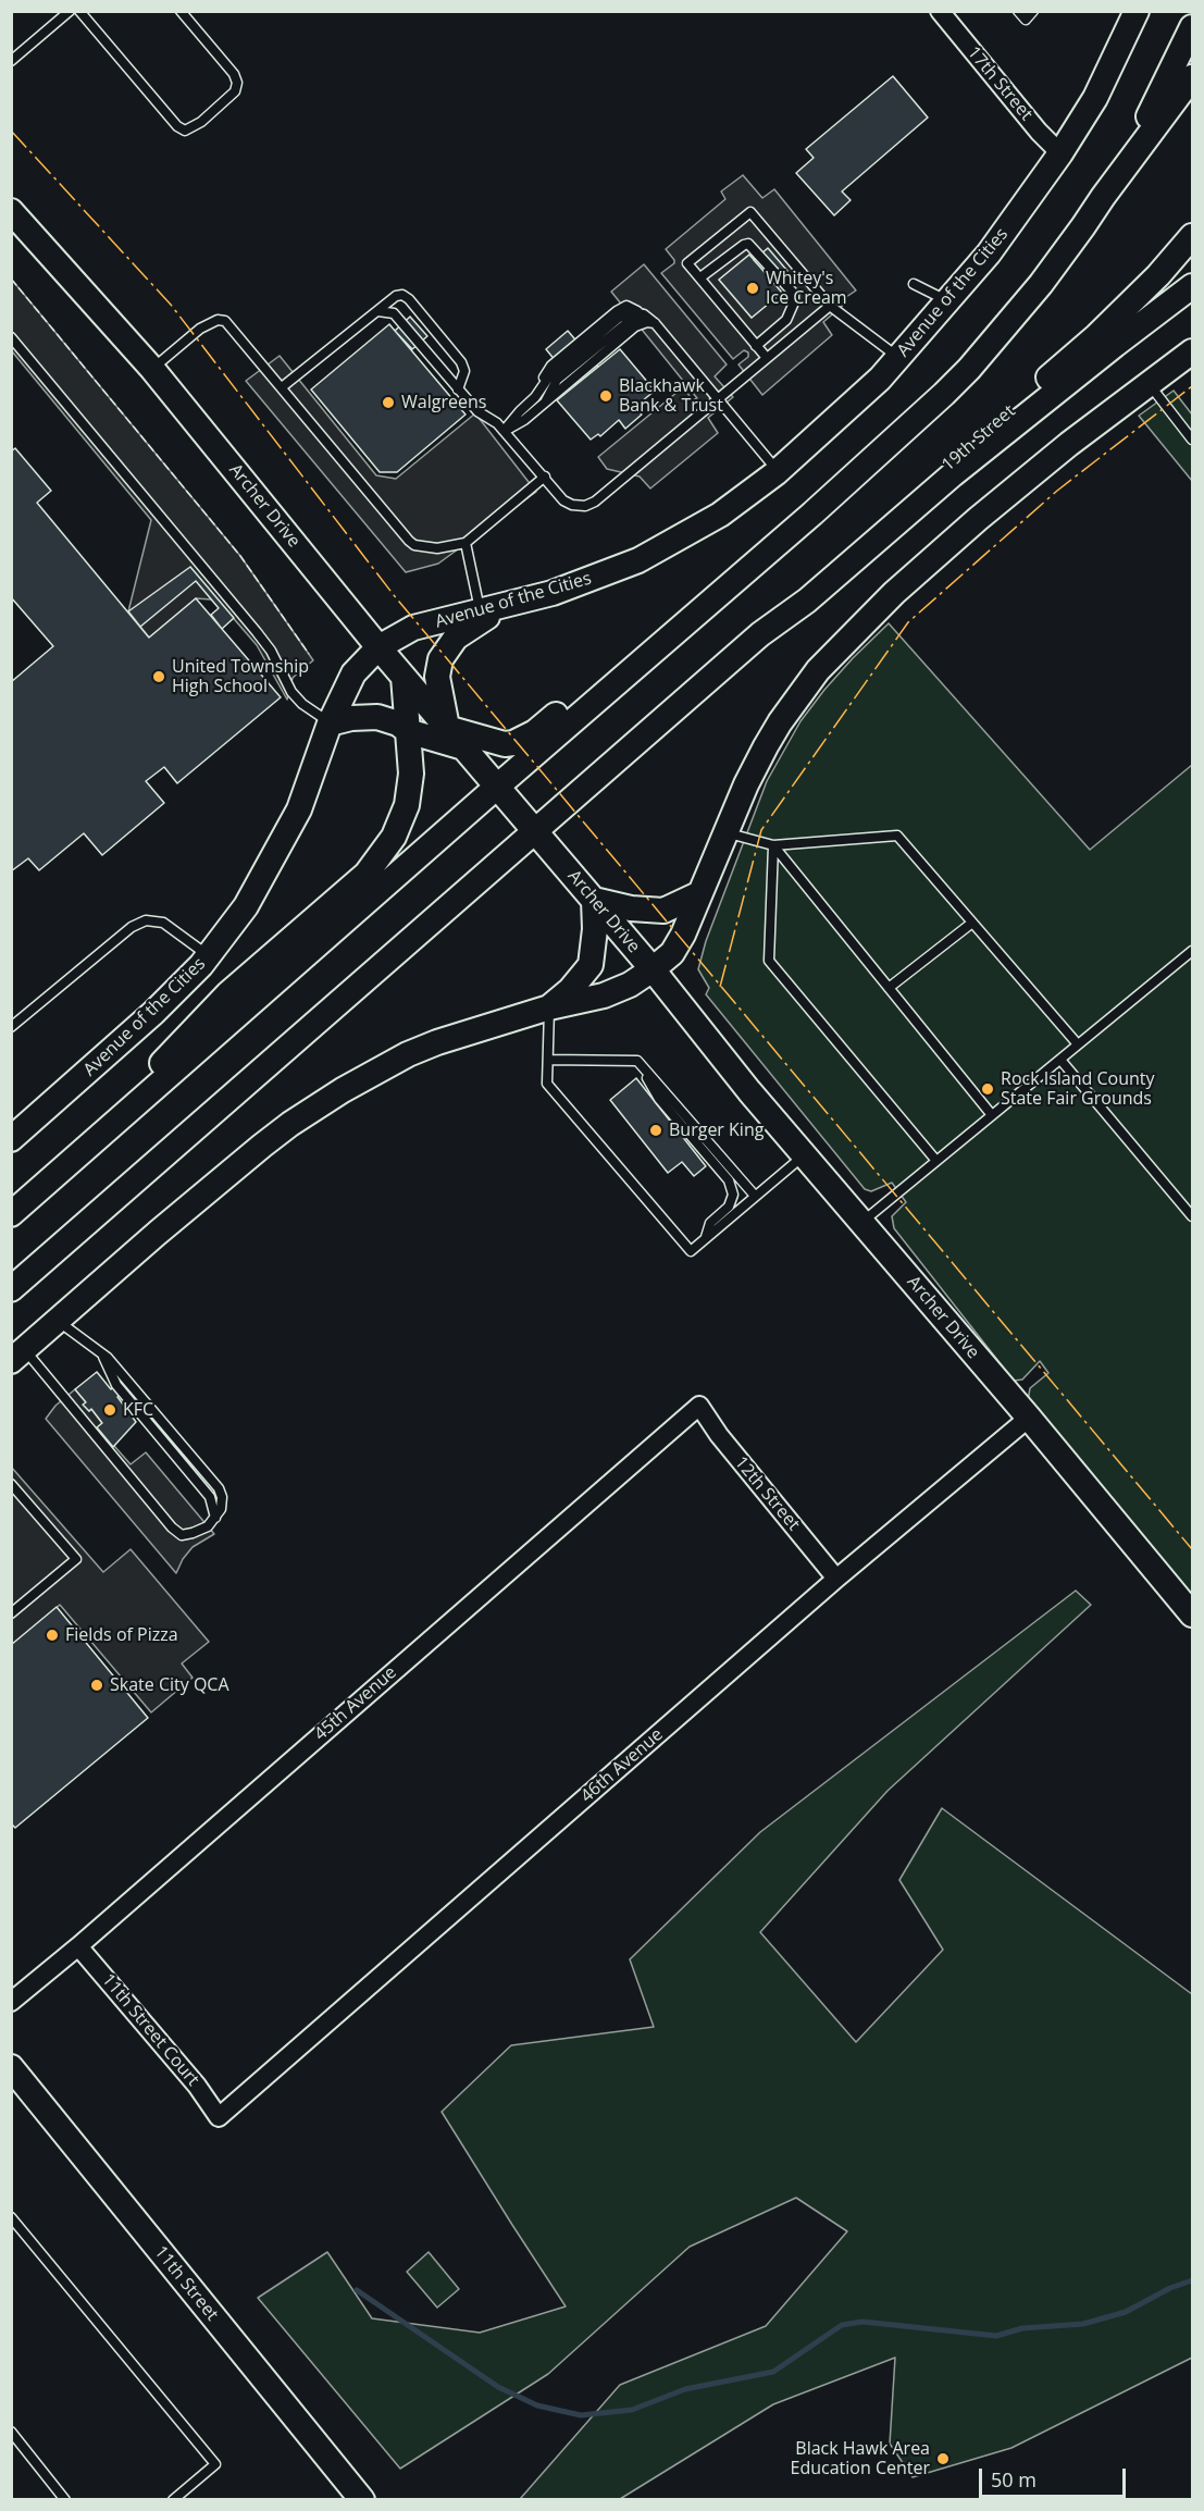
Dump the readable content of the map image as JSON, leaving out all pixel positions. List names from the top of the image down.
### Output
{
  "streets": {
    "street": [
      "17th Street",
      "Avenue of the Cities",
      "19th Street",
      "Archer Drive",
      "12th Street",
      "45th Avenue",
      "46th Avenue",
      "11th Street Court",
      "11th Street"
    ]
  },
  "crossings": [
    ["17th Street", "Avenue of the Cities"],
    ["Avenue of the Cities", "Archer Drive"],
    ["Archer Drive", "46th Avenue"],
    ["12th Street", "45th Avenue"],
    ["12th Street", "46th Avenue"],
    ["45th Avenue", "11th Street Court"],
    ["46th Avenue", "11th Street Court"]
  ],
  "places": [
    "Whitey's Ice Cream",
    "Blackhawk Bank & Trust",
    "Walgreens",
    "United Township High School",
    "Rock Island County State Fair Grounds",
    "Burger King",
    "KFC",
    "Fields of Pizza",
    "Skate City QCA",
    "Black Hawk Area Education Center"
  ],
  "scale_bar": "50 m"
}
